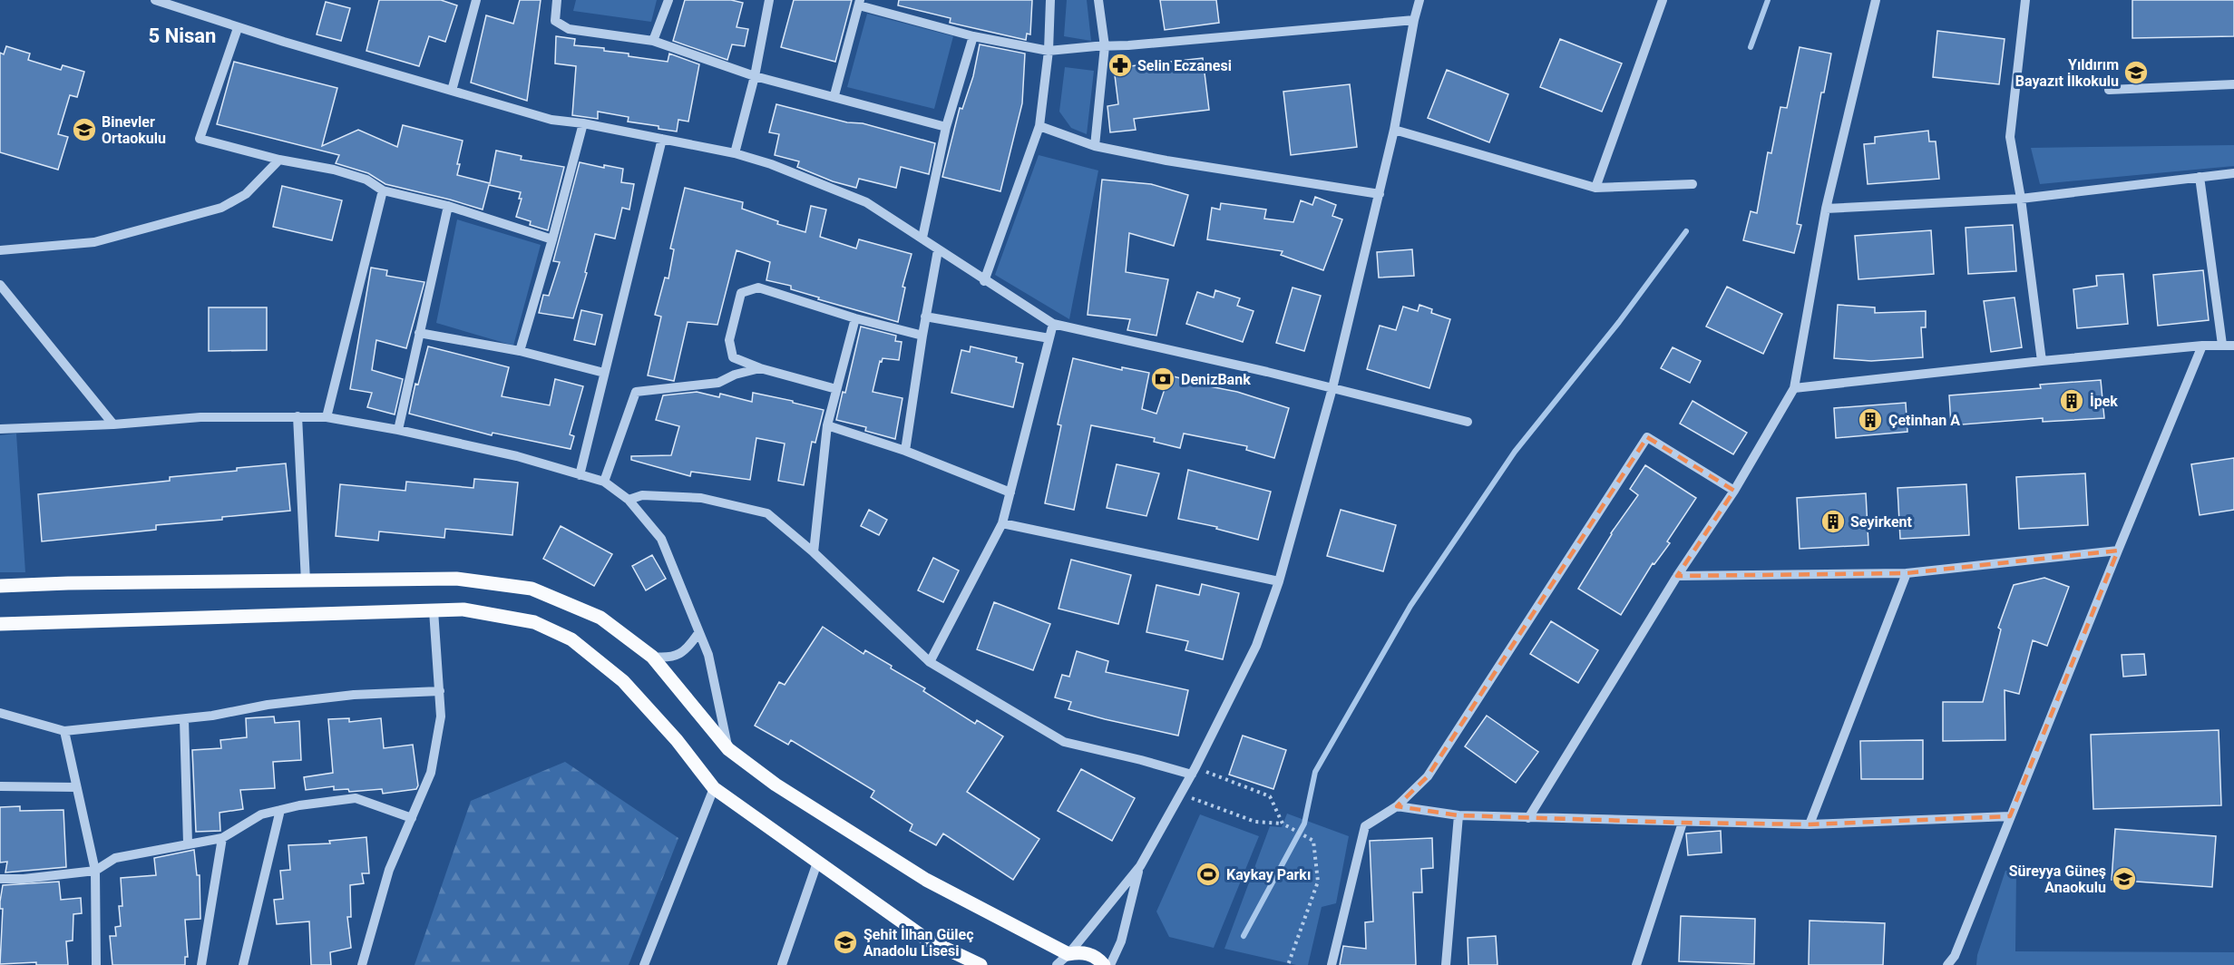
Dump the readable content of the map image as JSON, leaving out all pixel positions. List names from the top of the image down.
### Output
{
  "districts": ["5 Nisan"],
  "places": {
    "pharmacy": ["Selin Eczanesi"],
    "school or university": [
      "Yıldırım Bayazıt İlkokulu",
      "Binevler Ortaokulu",
      "Süreyya Güneş Anaokulu",
      "Şehit İlhan Güleç Anadolu Lisesi"
    ],
    "bank": ["DenizBank"],
    "building": ["İpek", "Çetinhan A", "Seyirkent"],
    "sports": ["Kaykay Parkı"]
  }
}
